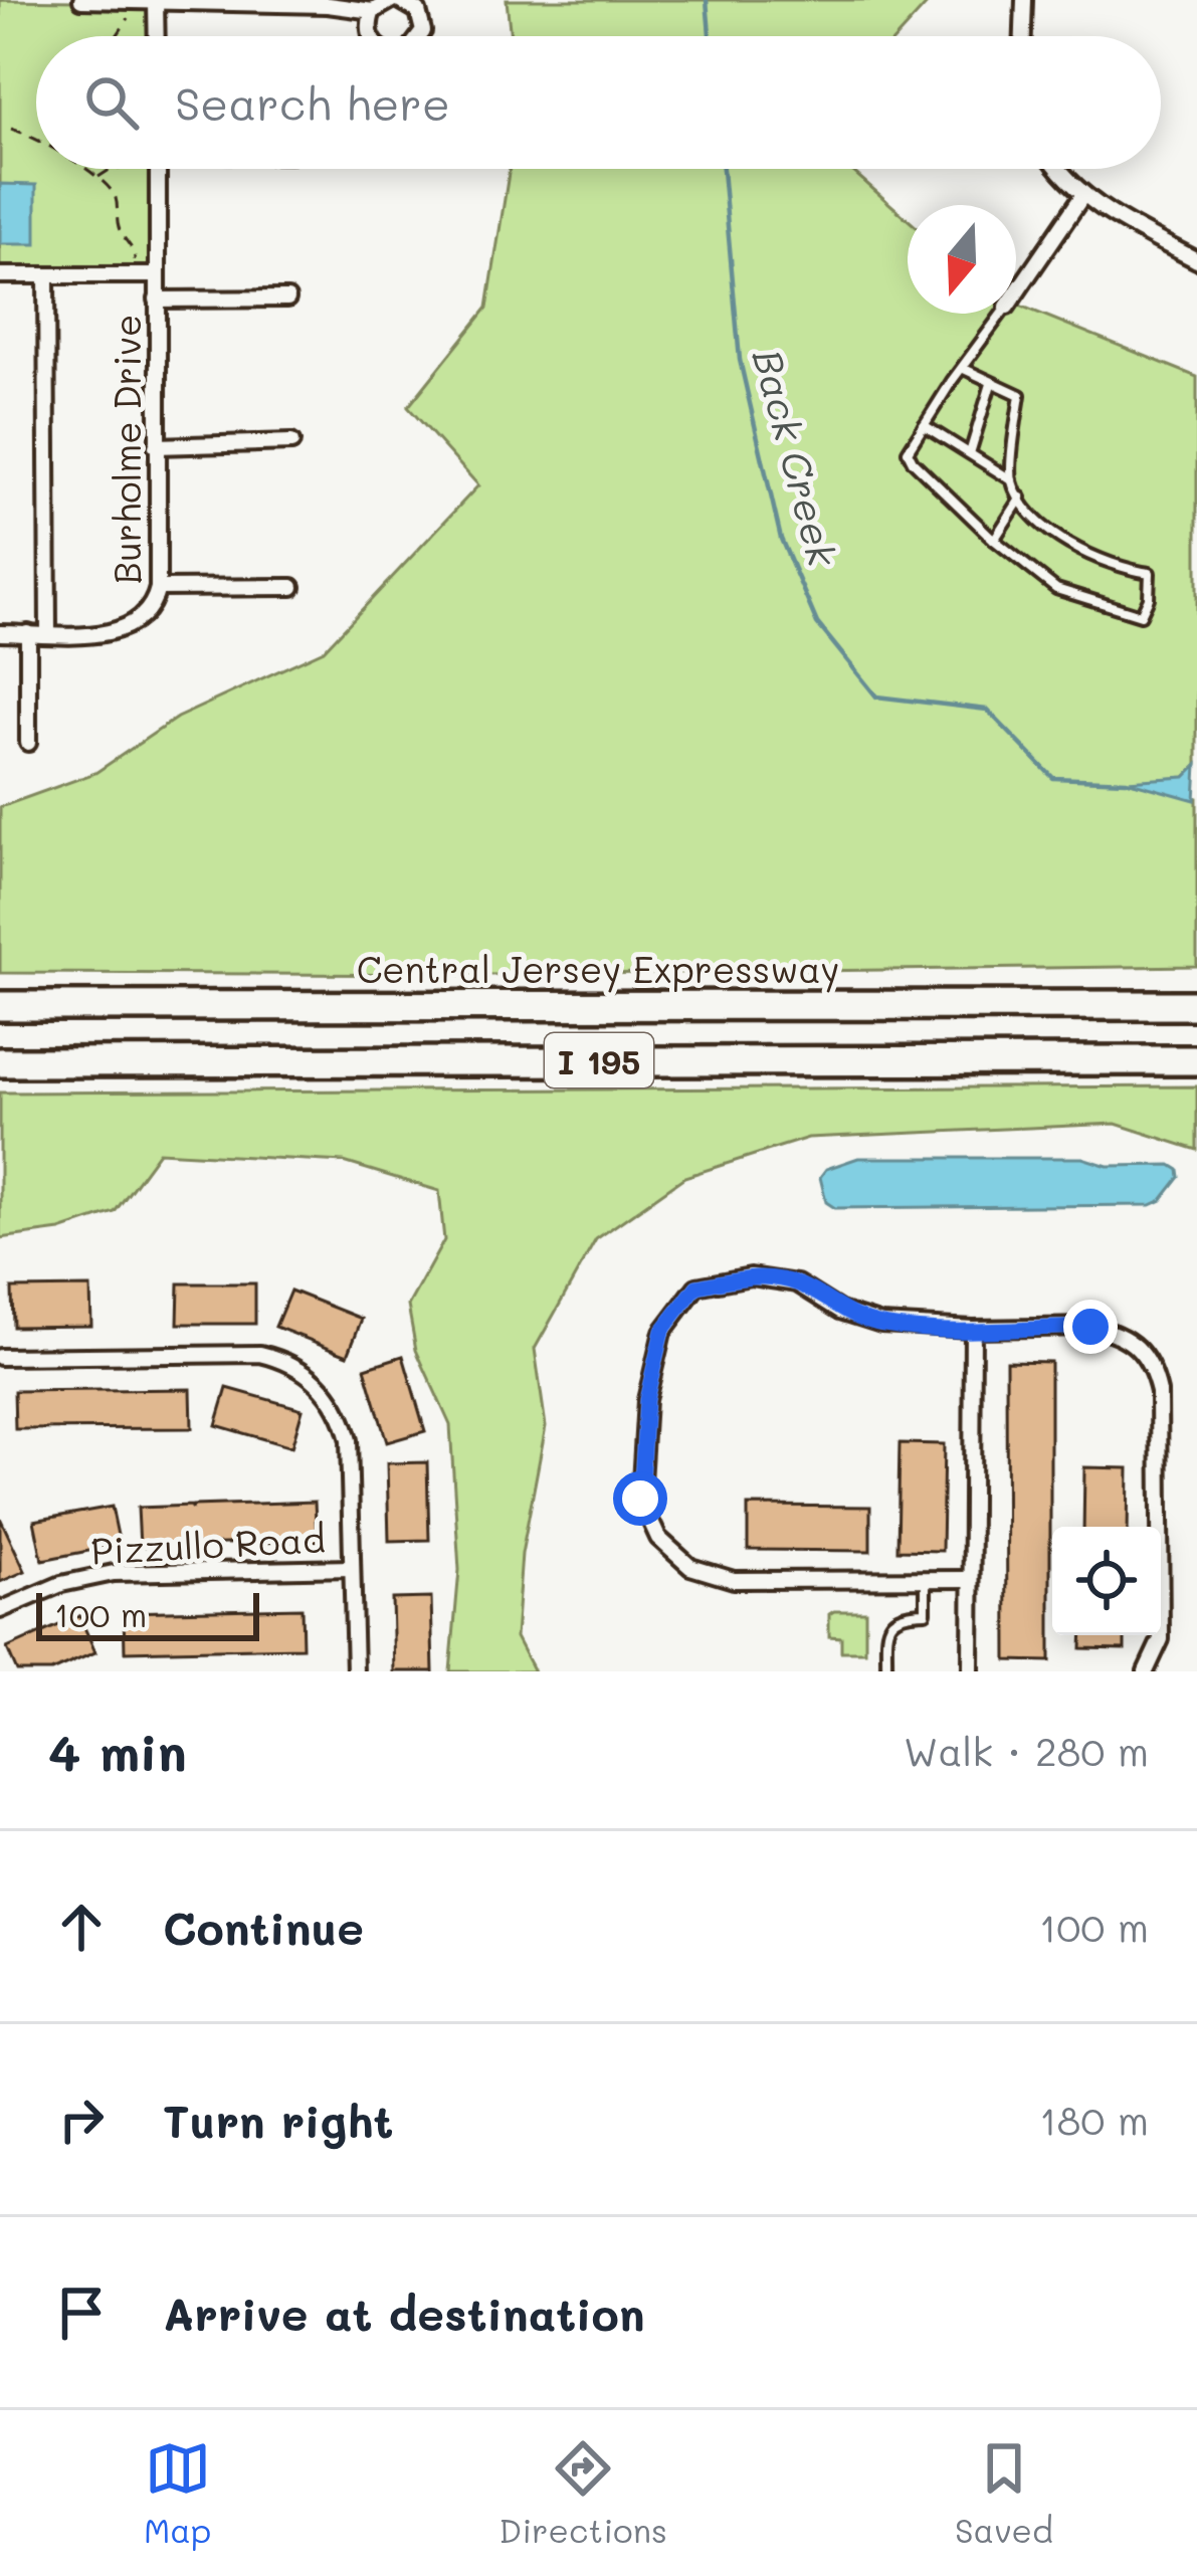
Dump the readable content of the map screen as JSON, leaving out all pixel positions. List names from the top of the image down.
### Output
{
  "streets": {
    "highway": ["Central Jersey Expressway", "I 195"],
    "street": ["Burholme Drive", "Pizzullo Road"]
  },
  "water": ["Back Creek"],
  "scale_bar": "100 m",
  "north": "bottom",
  "page": {
    "search": "Search here",
    "scale": "100 m",
    "heading": ["4 min", "Walk · 280 m"],
    "list": [
      ["Continue", "100 m"],
      ["Turn right", "180 m"],
      "Arrive at destination"
    ],
    "nav": ["Map", "Directions", "Saved"]
  }
}
